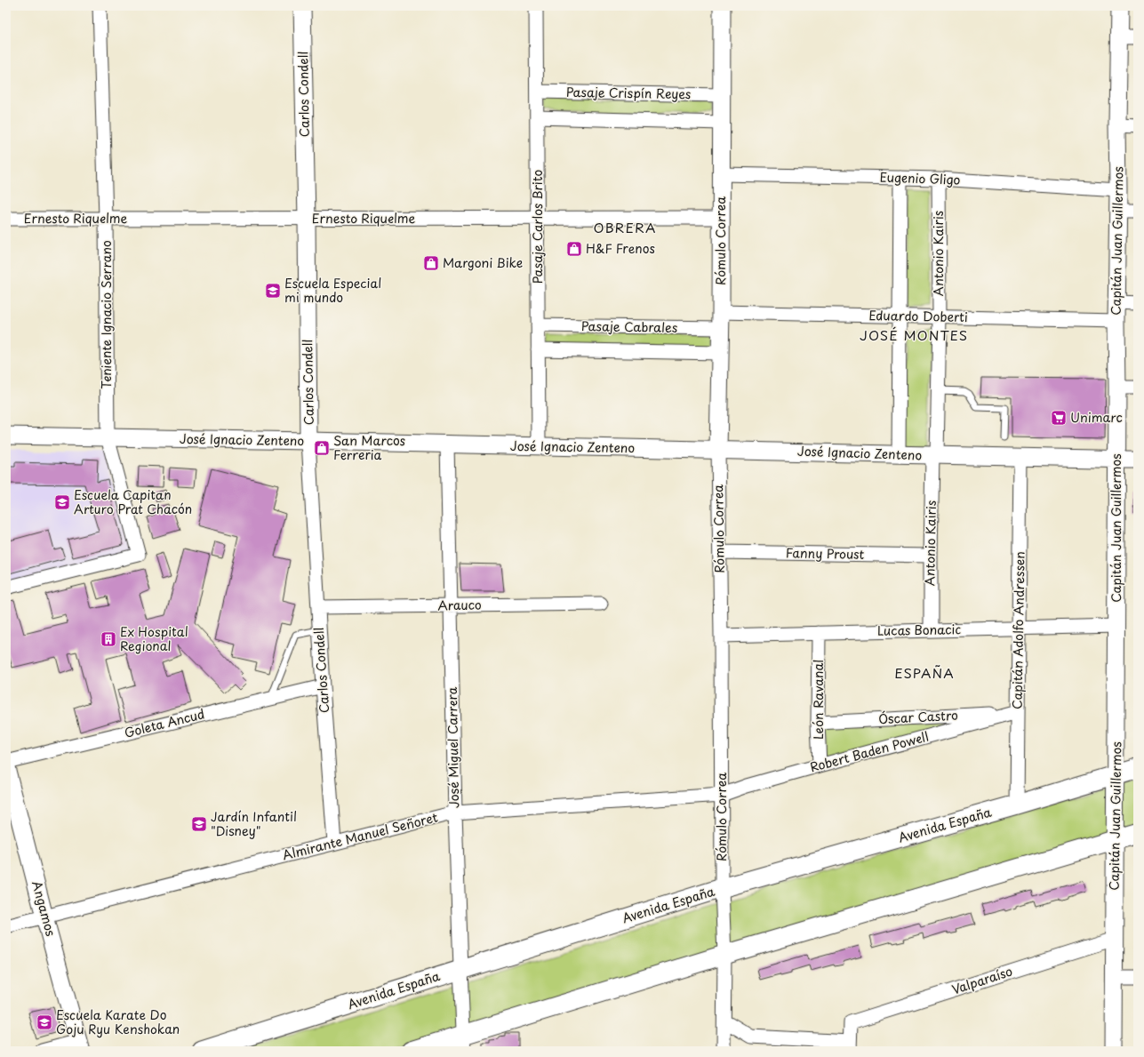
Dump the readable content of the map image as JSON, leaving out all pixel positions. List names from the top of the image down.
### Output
{
  "streets": {
    "main road": ["Avenida España"],
    "street": [
      "Pasaje Crispín Reyes",
      "Carlos Condell",
      "Eugenio Gligo",
      "Ernesto Riquelme",
      "Pasaje Carlos Brito",
      "Rómulo Correa",
      "Capitán Juan Guillermos",
      "Antonio Kairis",
      "Teniente Ignacio Serrano",
      "Eduardo Doberti",
      "Pasaje Cabrales",
      "José Ignacio Zenteno",
      "Fanny Proust",
      "Arauco",
      "Lucas Bonacic",
      "Capitán Adolfo Andressen",
      "León Ravanal",
      "Óscar Castro",
      "Goleta Ancud",
      "José Miguel Carrera",
      "Robert Baden Powell",
      "Almirante Manuel Señoret",
      "Angamos",
      "Valparaíso"
    ]
  },
  "crossings": [
    ["Pasaje Crispín Reyes", "Pasaje Carlos Brito"],
    ["Pasaje Crispín Reyes", "Rómulo Correa"],
    ["Carlos Condell", "Ernesto Riquelme"],
    ["Carlos Condell", "José Ignacio Zenteno"],
    ["Carlos Condell", "Arauco"],
    ["Carlos Condell", "Goleta Ancud"],
    ["Carlos Condell", "Almirante Manuel Señoret"],
    ["Eugenio Gligo", "Rómulo Correa"],
    ["Eugenio Gligo", "Capitán Juan Guillermos"],
    ["Eugenio Gligo", "Antonio Kairis"],
    ["Ernesto Riquelme", "Pasaje Carlos Brito"],
    ["Ernesto Riquelme", "Rómulo Correa"],
    ["Ernesto Riquelme", "Teniente Ignacio Serrano"],
    ["Pasaje Carlos Brito", "Pasaje Cabrales"],
    ["Pasaje Carlos Brito", "José Ignacio Zenteno"],
    ["Rómulo Correa", "Eduardo Doberti"],
    ["Rómulo Correa", "Pasaje Cabrales"],
    ["Rómulo Correa", "José Ignacio Zenteno"],
    ["Rómulo Correa", "Fanny Proust"],
    ["Rómulo Correa", "Lucas Bonacic"],
    ["Rómulo Correa", "Robert Baden Powell"],
    ["Rómulo Correa", "Avenida España"],
    ["Rómulo Correa", "Almirante Manuel Señoret"],
    ["Capitán Juan Guillermos", "Eduardo Doberti"],
    ["Capitán Juan Guillermos", "José Ignacio Zenteno"],
    ["Capitán Juan Guillermos", "Lucas Bonacic"],
    ["Capitán Juan Guillermos", "Avenida España"],
    ["Capitán Juan Guillermos", "Valparaíso"],
    ["Antonio Kairis", "Eduardo Doberti"],
    ["Antonio Kairis", "José Ignacio Zenteno"],
    ["Antonio Kairis", "Fanny Proust"],
    ["Antonio Kairis", "Lucas Bonacic"],
    ["Teniente Ignacio Serrano", "José Ignacio Zenteno"],
    ["Eduardo Doberti", "Pasaje Cabrales"],
    ["José Ignacio Zenteno", "Capitán Adolfo Andressen"],
    ["José Ignacio Zenteno", "José Miguel Carrera"],
    ["Arauco", "José Miguel Carrera"],
    ["Lucas Bonacic", "Capitán Adolfo Andressen"],
    ["Lucas Bonacic", "León Ravanal"],
    ["Capitán Adolfo Andressen", "Óscar Castro"],
    ["Capitán Adolfo Andressen", "Robert Baden Powell"],
    ["Capitán Adolfo Andressen", "Avenida España"],
    ["León Ravanal", "Óscar Castro"],
    ["León Ravanal", "Robert Baden Powell"],
    ["Óscar Castro", "Robert Baden Powell"],
    ["José Miguel Carrera", "Avenida España"],
    ["José Miguel Carrera", "Almirante Manuel Señoret"],
    ["Robert Baden Powell", "Almirante Manuel Señoret"],
    ["Almirante Manuel Señoret", "Angamos"]
  ],
  "districts": ["OBRERA", "JOSÉ MONTES", "ESPAÑA"],
  "places": {
    "shop": ["H&F Frenos", "Margoni Bike", "San Marcos Ferreria"],
    "school or university": [
      "Escuela Especial mi mundo",
      "Escuela Capitan Arturo Prat Chacón",
      "Jardín Infantil \"Disney\"",
      "Escuela Karate Do Goju Ryu Kenshokan"
    ],
    "supermarket": ["Unimarc"],
    "building": ["Ex Hospital Regional"]
  }
}
